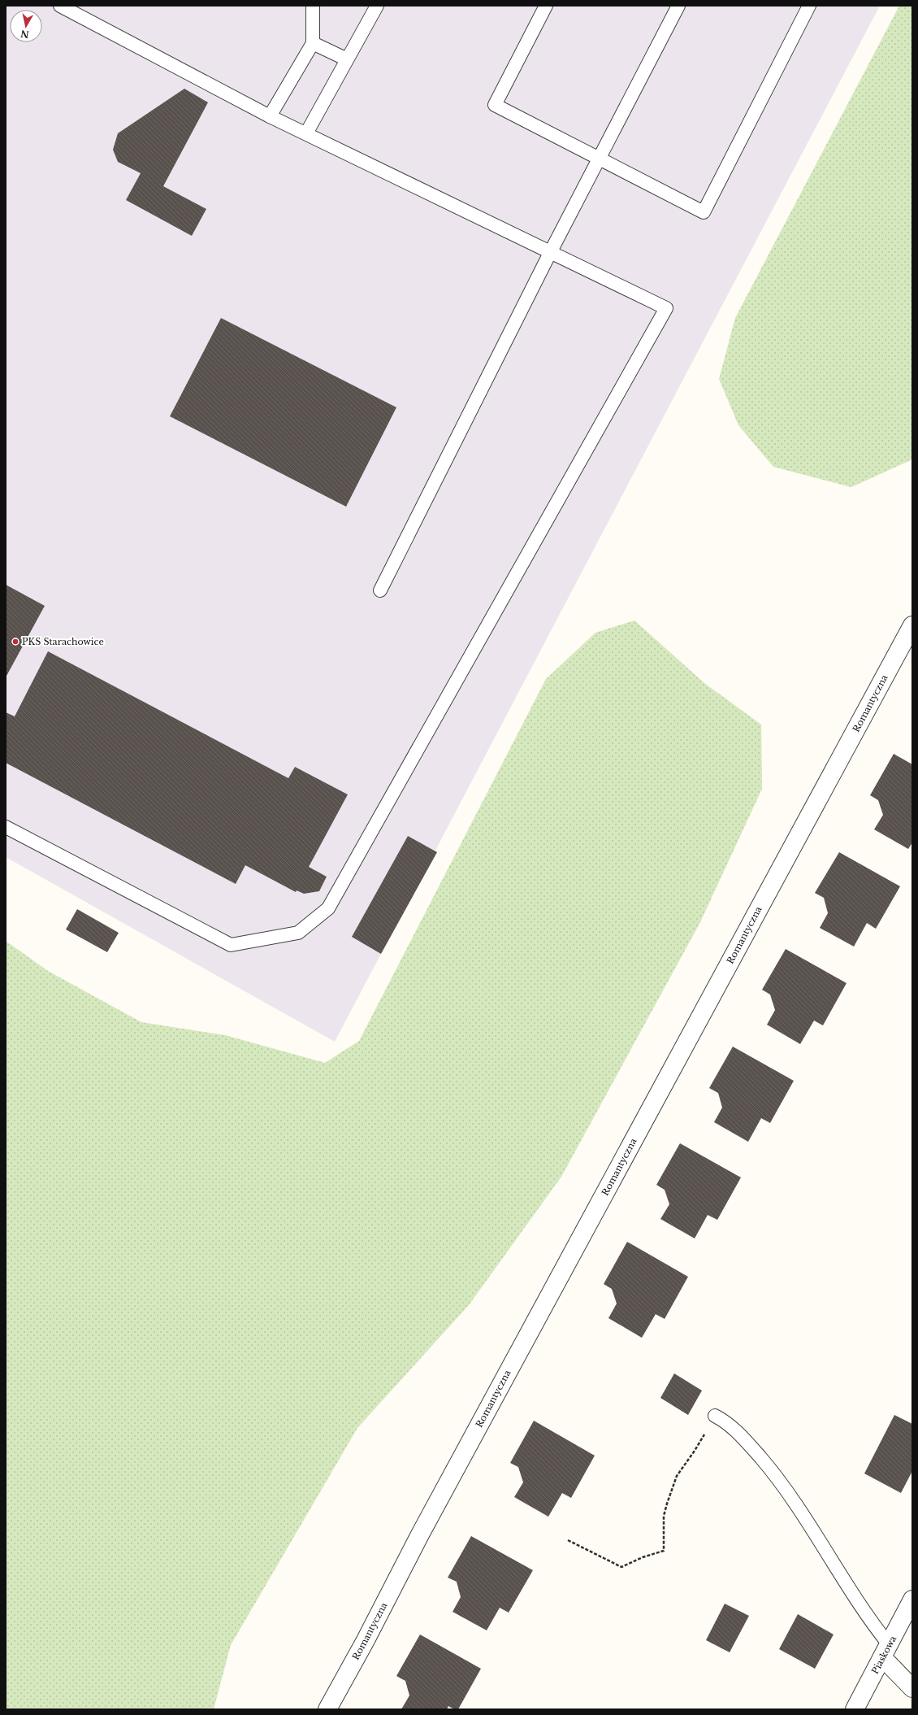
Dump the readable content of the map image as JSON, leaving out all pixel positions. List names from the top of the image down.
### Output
{
  "streets": {
    "street": ["Romantyczna", "Piaskowa"]
  },
  "places": ["PKS Starachowice"],
  "north": "bottom"
}
